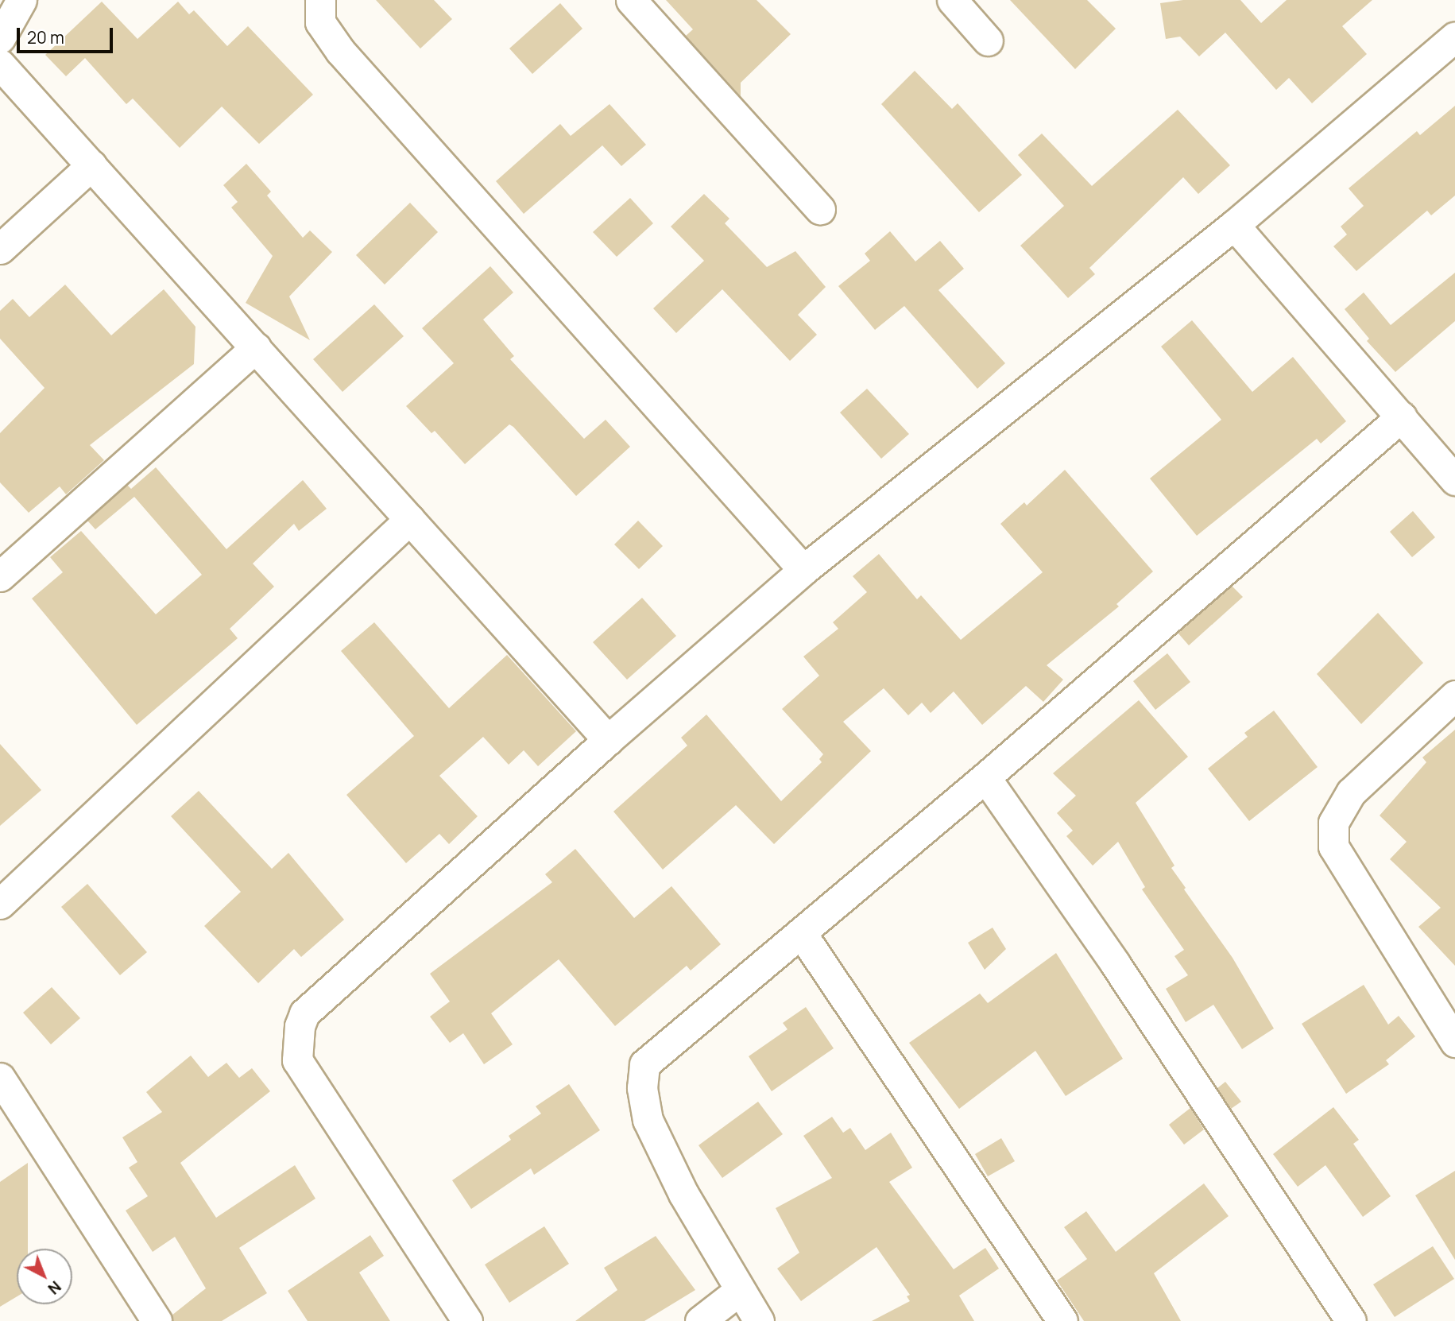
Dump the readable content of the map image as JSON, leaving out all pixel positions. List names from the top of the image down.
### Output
{
  "scale_bar": "20 m",
  "north": "bottom right"
}
